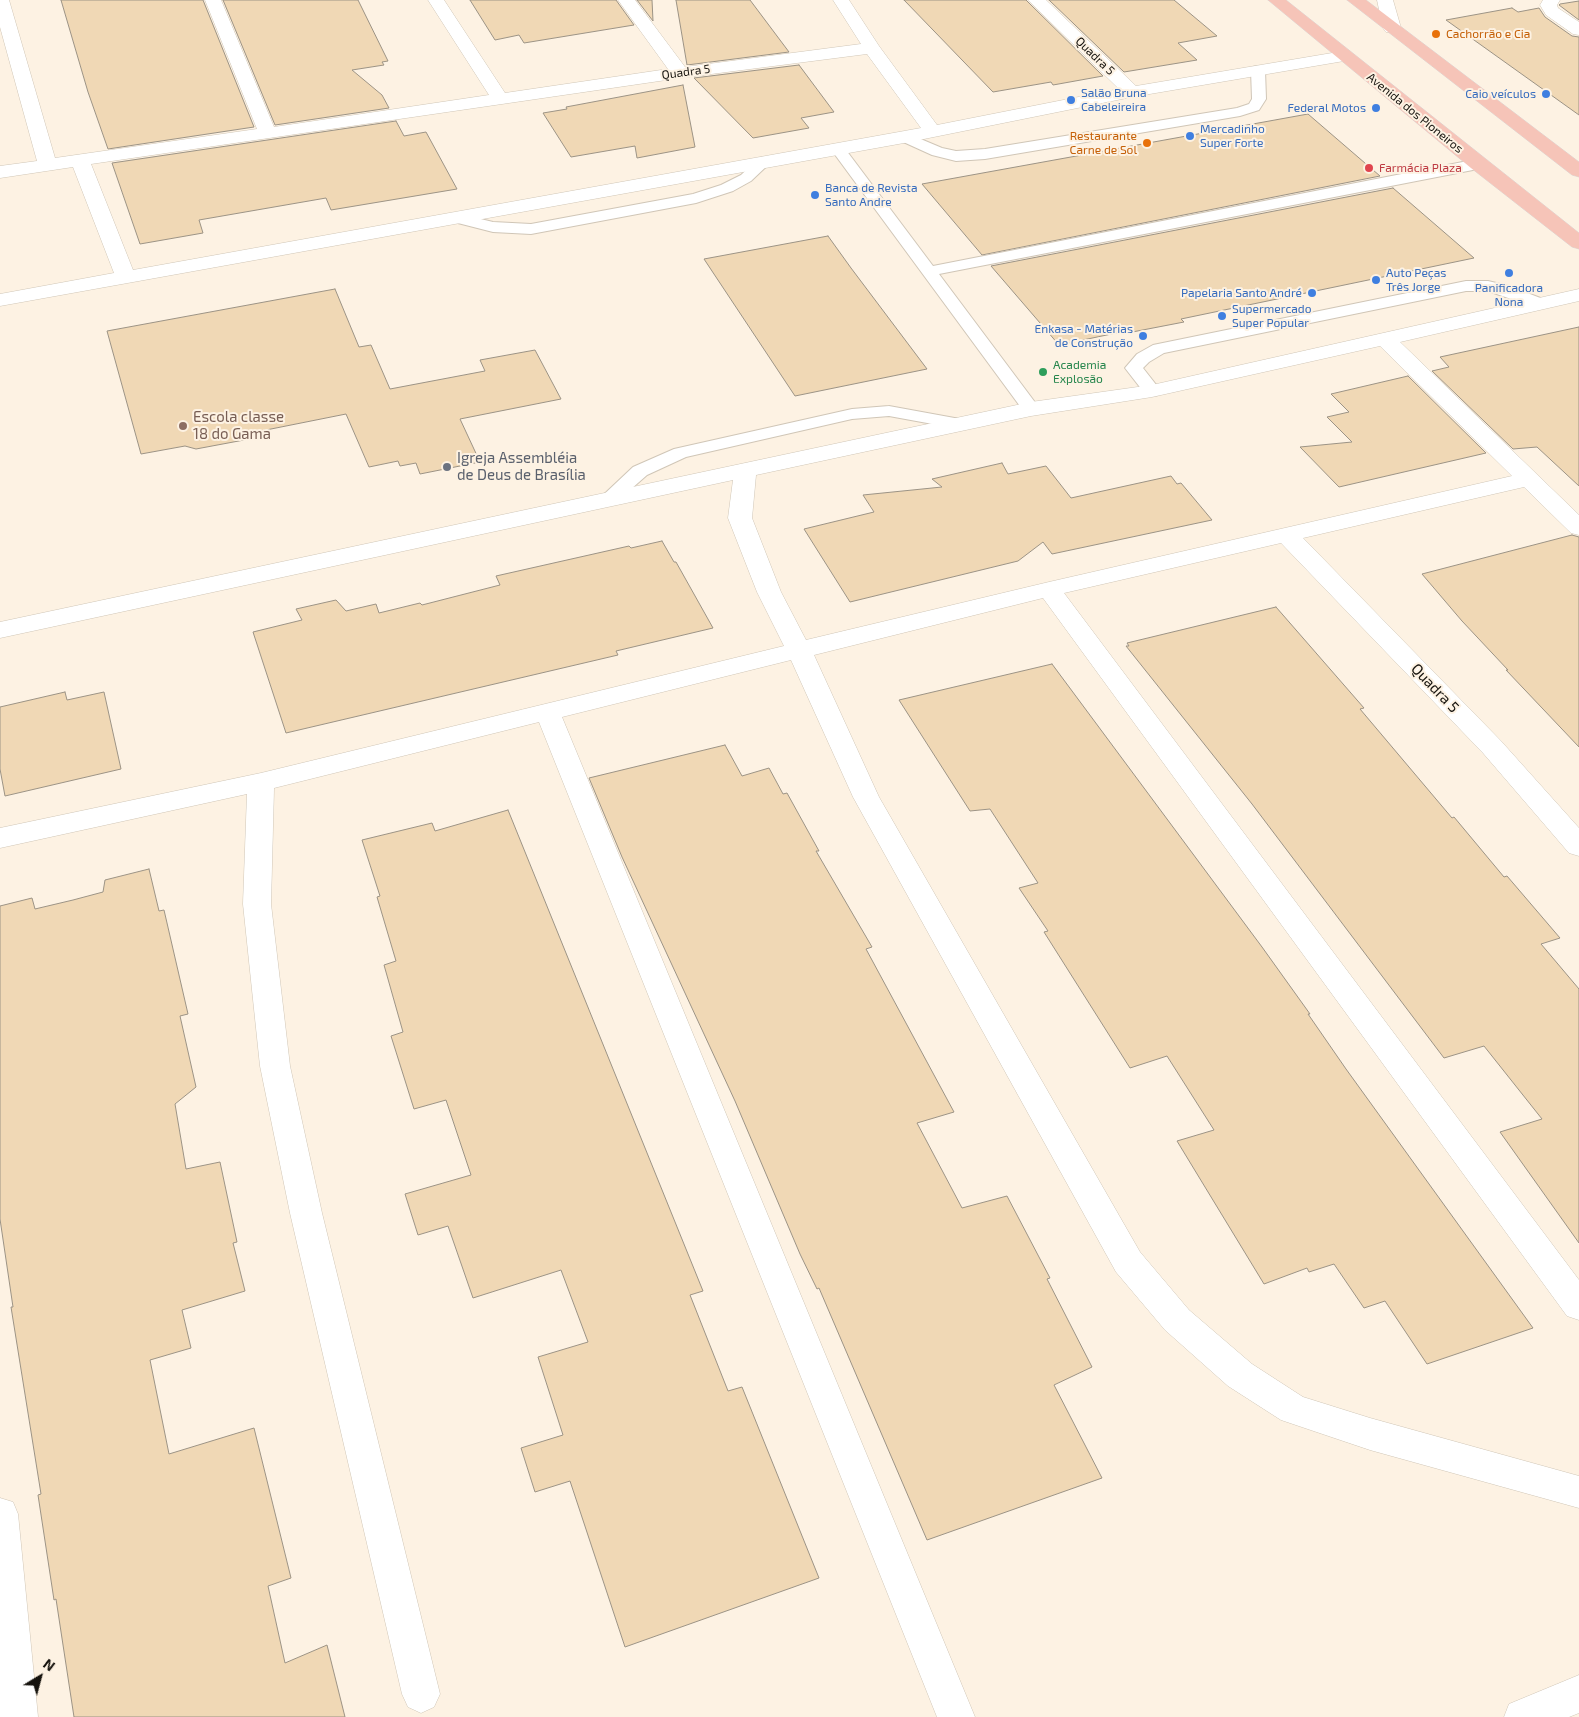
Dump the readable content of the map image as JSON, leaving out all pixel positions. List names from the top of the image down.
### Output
{
  "streets": {
    "main road": ["Avenida dos Pioneiros"],
    "street": ["Quadra 5"]
  },
  "places": [
    "Cachorrão e Cia",
    "Caio veículos",
    "Salão Bruna Cabeleireira",
    "Federal Motos",
    "Mercadinho Super Forte",
    "Restaurante Carne de Sol",
    "Farmácia Plaza",
    "Banca de Revista Santo Andre",
    "Panificadora Nona",
    "Auto Peças Três Jorge",
    "Papelaria Santo André",
    "Supermercado Super Popular",
    "Enkasa - Matérias de Construção",
    "Academia Explosão",
    "Escola classe 18 do Gama",
    "Igreja Assembléia de Deus de Brasília"
  ],
  "north": "top right"
}
